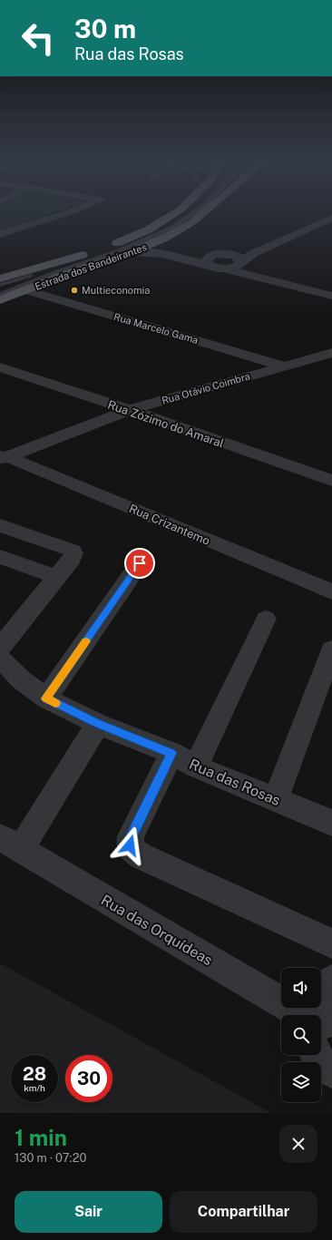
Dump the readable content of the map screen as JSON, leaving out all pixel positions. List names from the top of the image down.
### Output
{
  "streets": {
    "main road": ["Estrada dos Bandeirantes"],
    "street": [
      "Rua Marcelo Gama",
      "Rua Otávio Coimbra",
      "Rua Zózimo do Amaral",
      "Rua Crizantemo",
      "Rua das Rosas",
      "Rua das Orquídeas"
    ]
  },
  "crossings": [
    ["Estrada dos Bandeirantes", "Rua Marcelo Gama"],
    ["Rua Marcelo Gama", "Rua Otávio Coimbra"],
    ["Rua Otávio Coimbra", "Rua Zózimo do Amaral"],
    ["Rua Otávio Coimbra", "Rua Crizantemo"]
  ],
  "places": ["Multieconomia"],
  "page": {
    "turn": ["30 m", "Rua das Rosas"],
    "speed": "28 km/h",
    "limit": "30",
    "heading": ["1 min", "130 m · 07:20"],
    "buttons": ["Sair", "Compartilhar"]
  }
}
